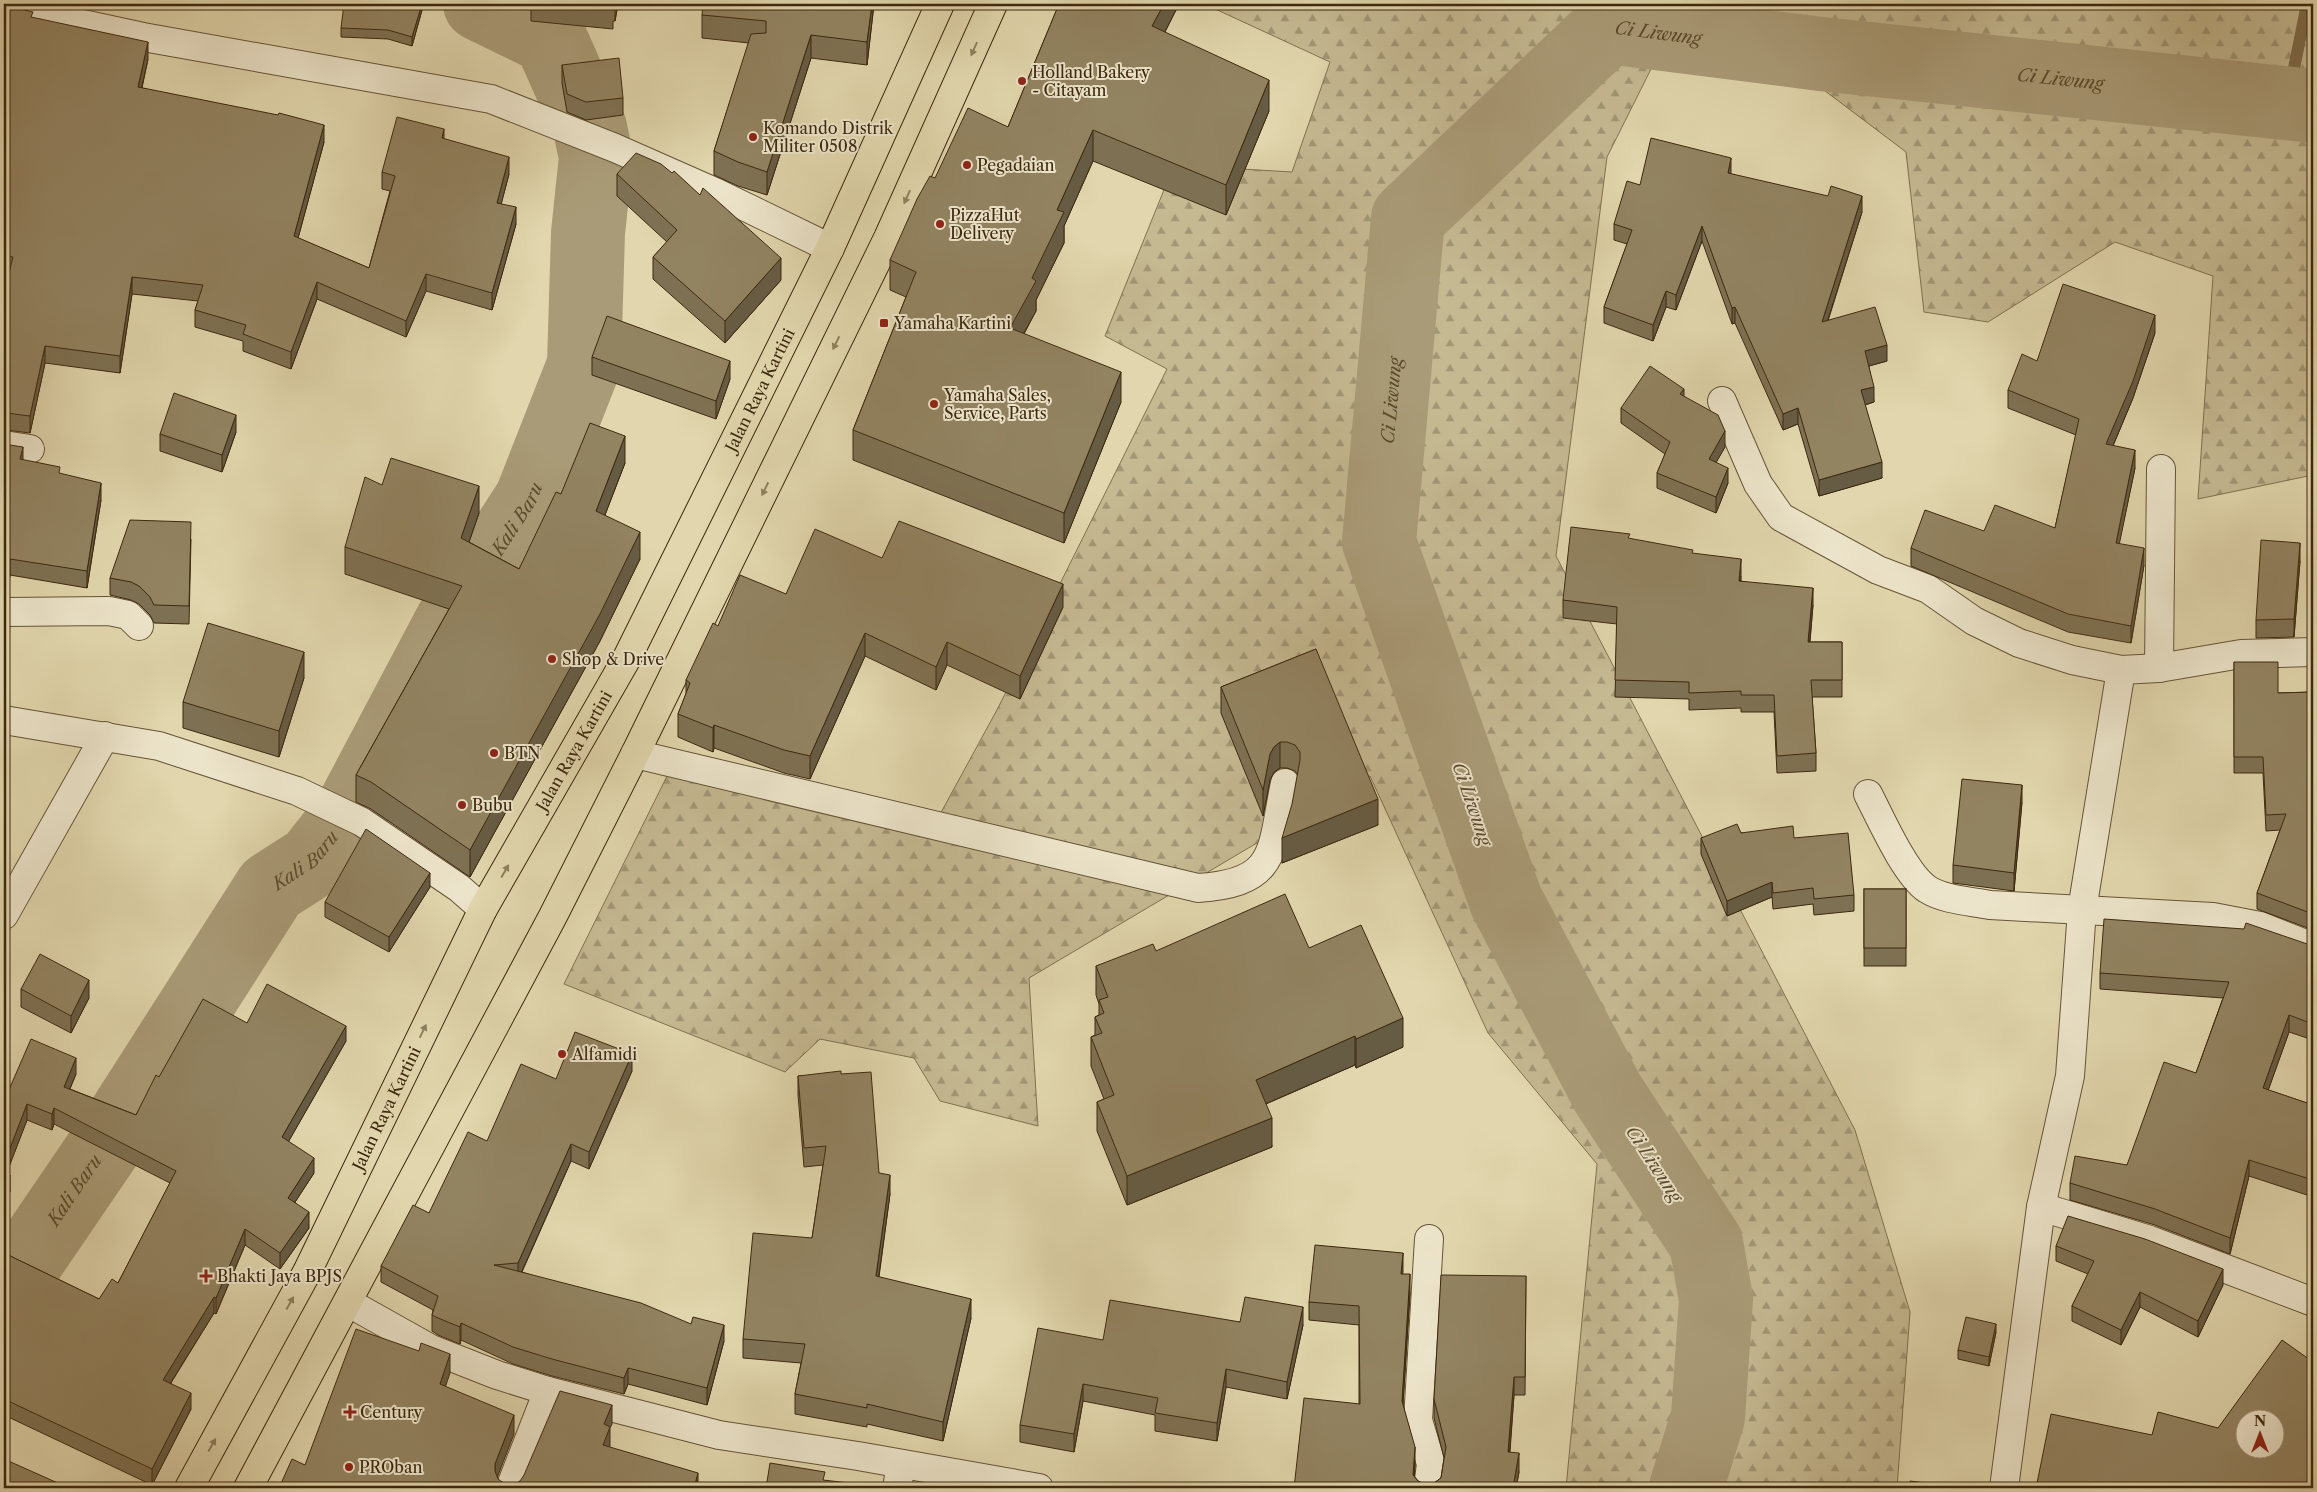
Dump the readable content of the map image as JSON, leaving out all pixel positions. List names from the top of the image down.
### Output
{
  "streets": {
    "main road": ["Jalan Raya Kartini"]
  },
  "water": ["Ci Liwung", "Kali Baru"],
  "places": {
    "other": [
      "Holland Bakery - Citayam",
      "Komando Distrik Militer 0508",
      "Pegadaian",
      "PizzaHut Delivery",
      "Yamaha Sales, Service, Parts",
      "Shop & Drive",
      "BTN",
      "Bubu",
      "Alfamidi",
      "PROban"
    ],
    "transit": ["Yamaha Kartini"],
    "health": ["Bhakti Jaya BPJS", "Century"]
  },
  "north": "top"
}
